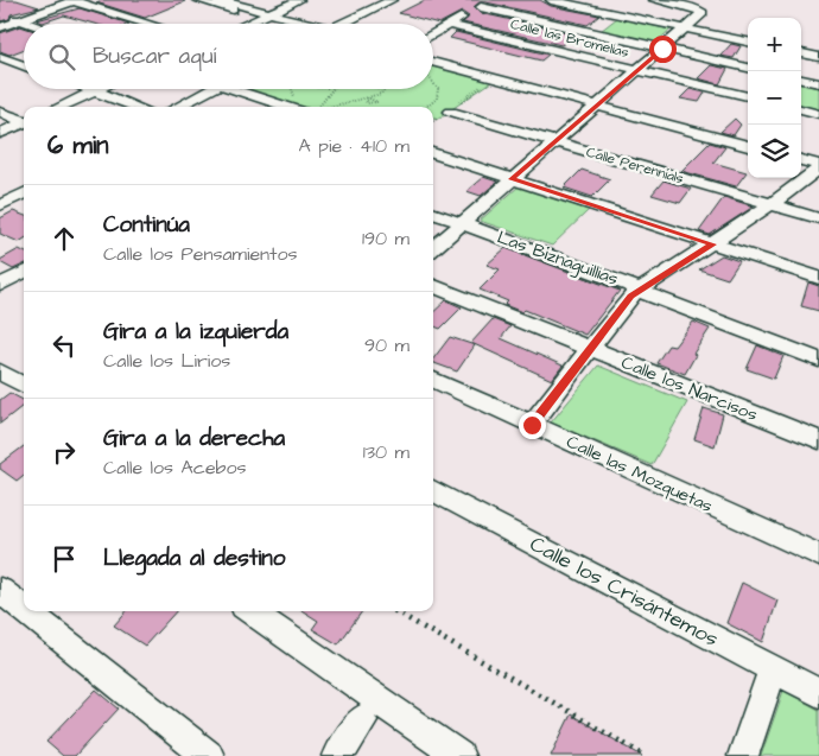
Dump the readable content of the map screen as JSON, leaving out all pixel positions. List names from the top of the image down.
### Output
{
  "streets": {
    "street": [
      "Calle las Bromelias",
      "Calle Perennials",
      "Las Biznaguillias",
      "Calle los Narcisos",
      "Calle las Mozquetas",
      "Calle los Crisántemos"
    ]
  },
  "page": {
    "map_buttons": ["+", "−"],
    "search": "Buscar aquí",
    "heading": ["6 min", "A pie · 410 m"],
    "list": [
      ["Continúa", "Calle los Pensamientos", "190 m"],
      ["Gira a la izquierda", "Calle los Lirios", "90 m"],
      ["Gira a la derecha", "Calle los Acebos", "130 m"],
      "Llegada al destino"
    ]
  }
}
